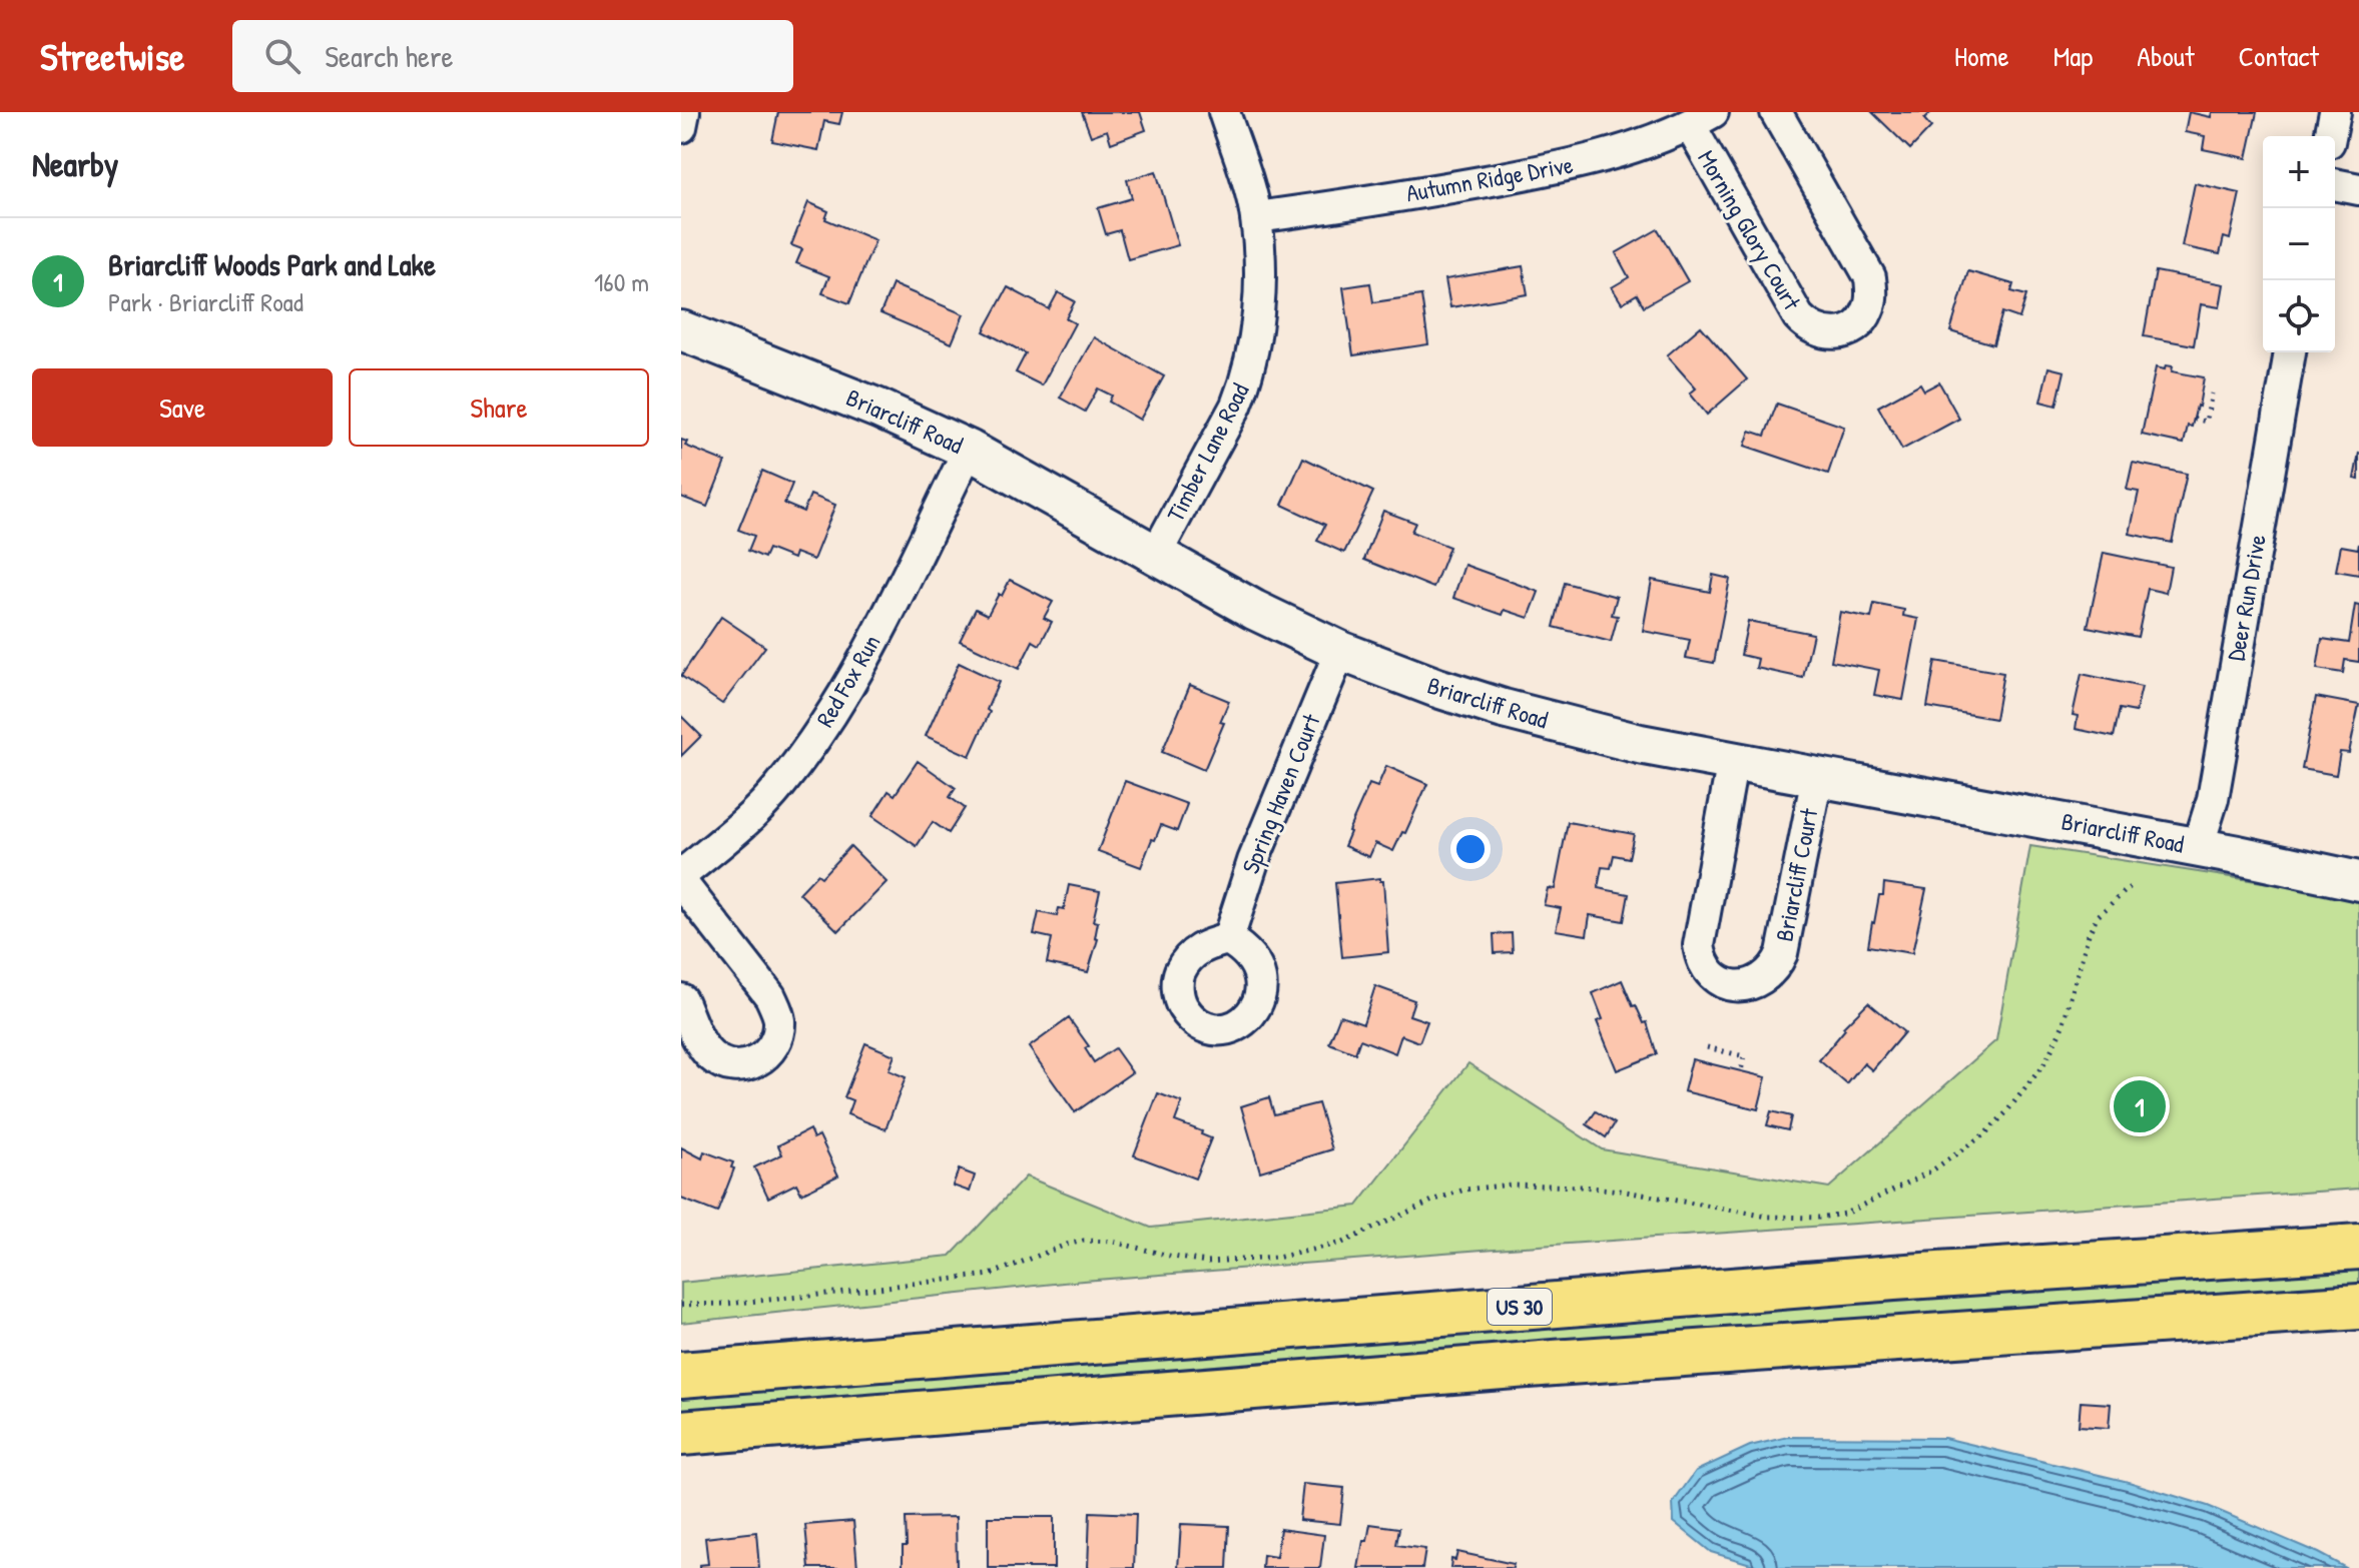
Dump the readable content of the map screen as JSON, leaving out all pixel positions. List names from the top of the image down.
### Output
{
  "streets": {
    "main road": ["US 30"],
    "street": [
      "Autumn Ridge Drive",
      "Morning Glory Court",
      "Briarcliff Road",
      "Timber Lane Road",
      "Deer Run Drive",
      "Red Fox Run",
      "Spring Haven Court",
      "Briarcliff Court"
    ]
  },
  "crossings": [
    ["Autumn Ridge Drive", "Morning Glory Court"],
    ["Autumn Ridge Drive", "Timber Lane Road"],
    ["Briarcliff Road", "Timber Lane Road"],
    ["Briarcliff Road", "Deer Run Drive"],
    ["Briarcliff Road", "Red Fox Run"],
    ["Briarcliff Road", "Spring Haven Court"],
    ["Briarcliff Road", "Briarcliff Court"]
  ],
  "page": {
    "header": "Streetwise",
    "search": "Search here",
    "nav": [
      "Home",
      "Map",
      "About",
      "Contact"
    ],
    "heading": "Nearby",
    "map_buttons": ["+", "−"],
    "list": [
      {
        "mark": "1",
        "name": "Briarcliff Woods Park and Lake",
        "note": "Park · Briarcliff Road",
        "value": "160 m"
      }
    ],
    "buttons": ["Save", "Share"],
    "pins": "1"
  }
}
